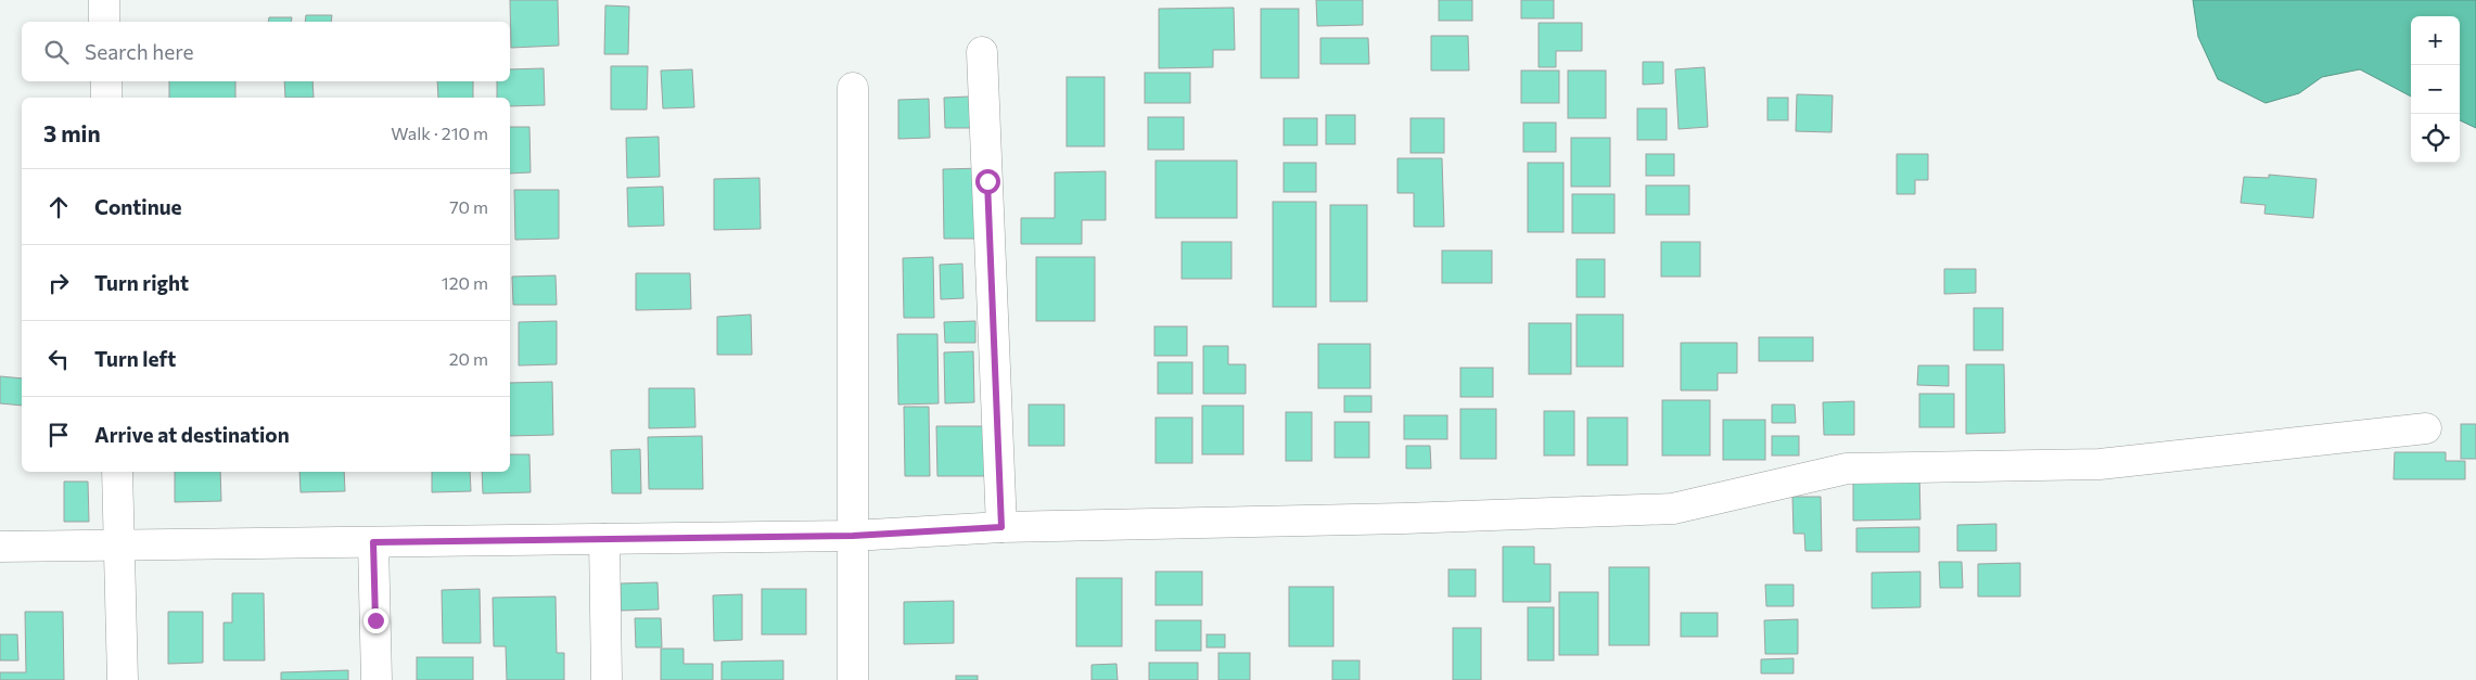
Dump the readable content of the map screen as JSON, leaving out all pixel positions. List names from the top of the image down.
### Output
{
  "page": {
    "map_buttons": ["+", "−"],
    "search": "Search here",
    "heading": ["3 min", "Walk · 210 m"],
    "list": [
      ["Continue", "70 m"],
      ["Turn right", "120 m"],
      ["Turn left", "20 m"],
      "Arrive at destination"
    ]
  }
}
